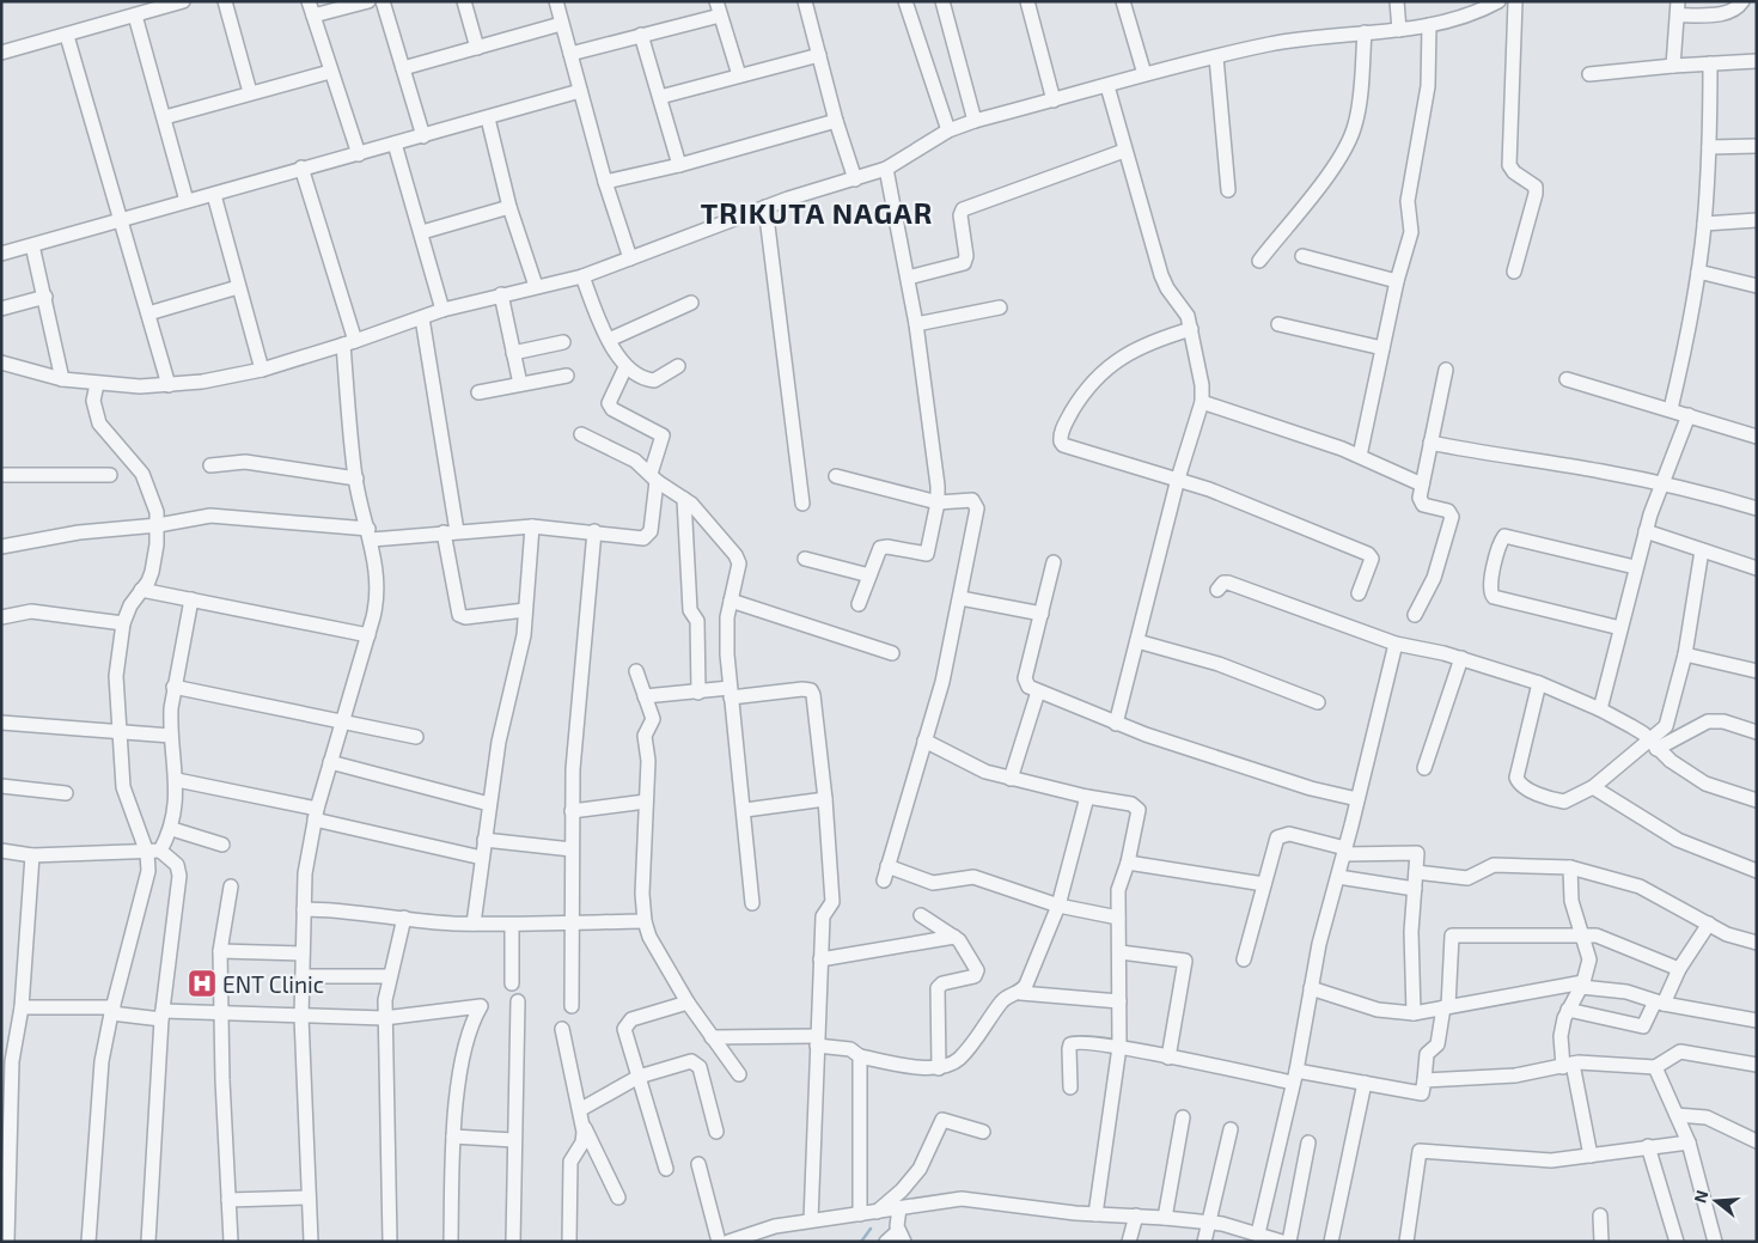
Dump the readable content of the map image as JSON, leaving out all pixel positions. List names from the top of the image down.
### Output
{
  "districts": ["TRIKUTA NAGAR"],
  "places": {
    "hospital": ["ENT Clinic"]
  },
  "north": "left"
}
